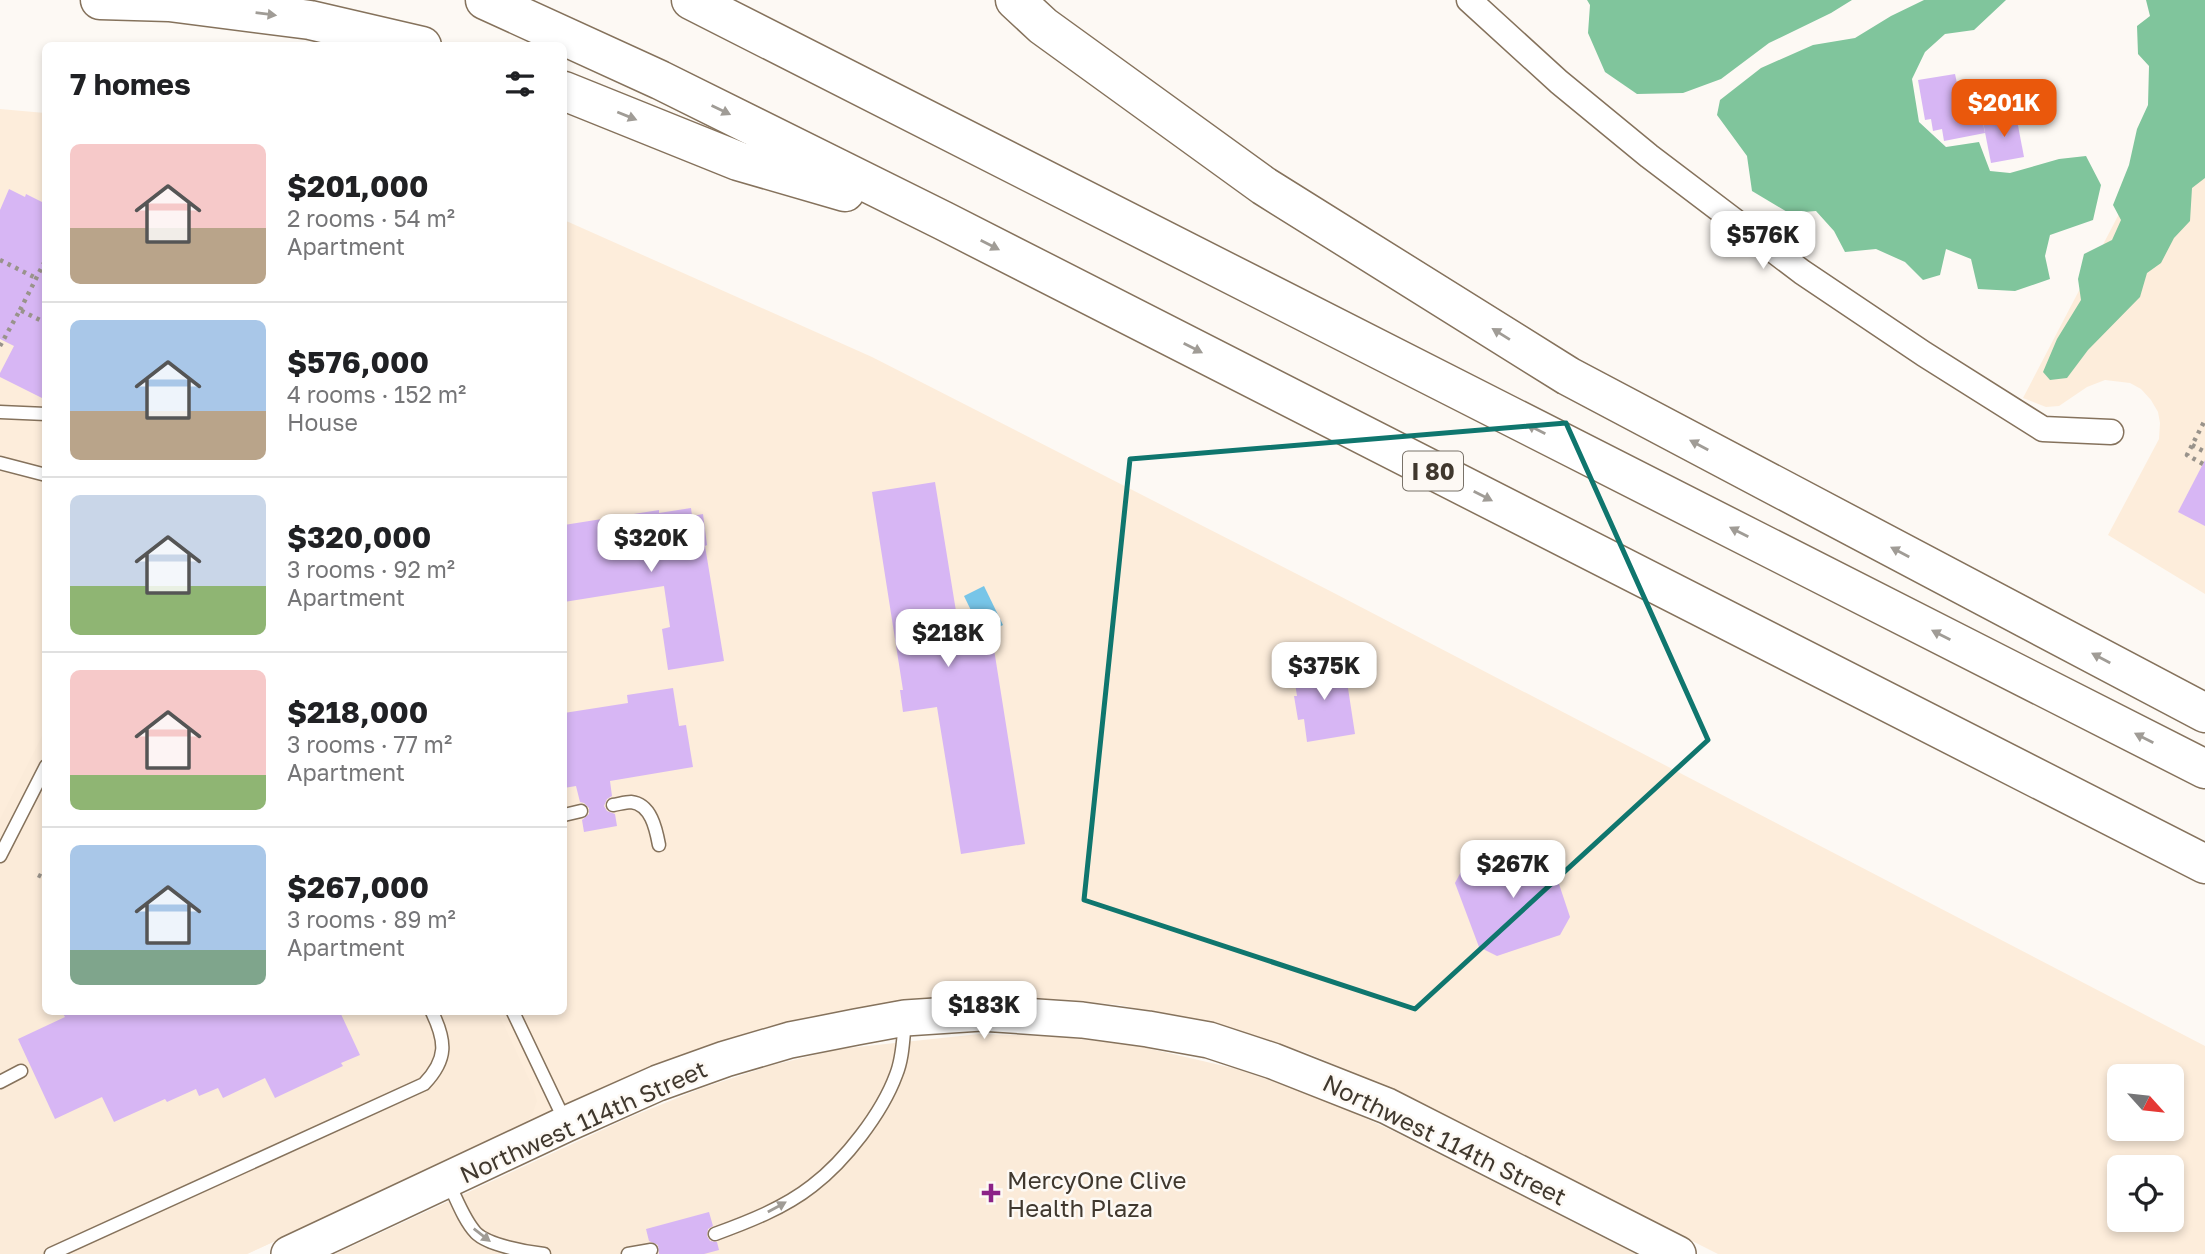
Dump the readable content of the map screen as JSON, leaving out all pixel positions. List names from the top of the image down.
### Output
{
  "streets": {
    "highway": ["I 80"],
    "street": ["Northwest 114th Street"]
  },
  "places": {
    "health": ["MercyOne Clive Health Plaza"]
  },
  "north": "bottom right",
  "page": {
    "heading": "7 homes",
    "price": [
      "$201K",
      "$576K",
      "$320K",
      "$218K",
      "$375K",
      "$267K",
      "$183K"
    ],
    "list": [
      {
        "name": "$201,000",
        "note": "2 rooms · 54 m² · Apartment"
      },
      {
        "name": "$576,000",
        "note": "4 rooms · 152 m² · House"
      },
      {
        "name": "$320,000",
        "note": "3 rooms · 92 m² · Apartment"
      },
      {
        "name": "$218,000",
        "note": "3 rooms · 77 m² · Apartment"
      },
      {
        "name": "$267,000",
        "note": "3 rooms · 89 m² · Apartment"
      }
    ]
  }
}
